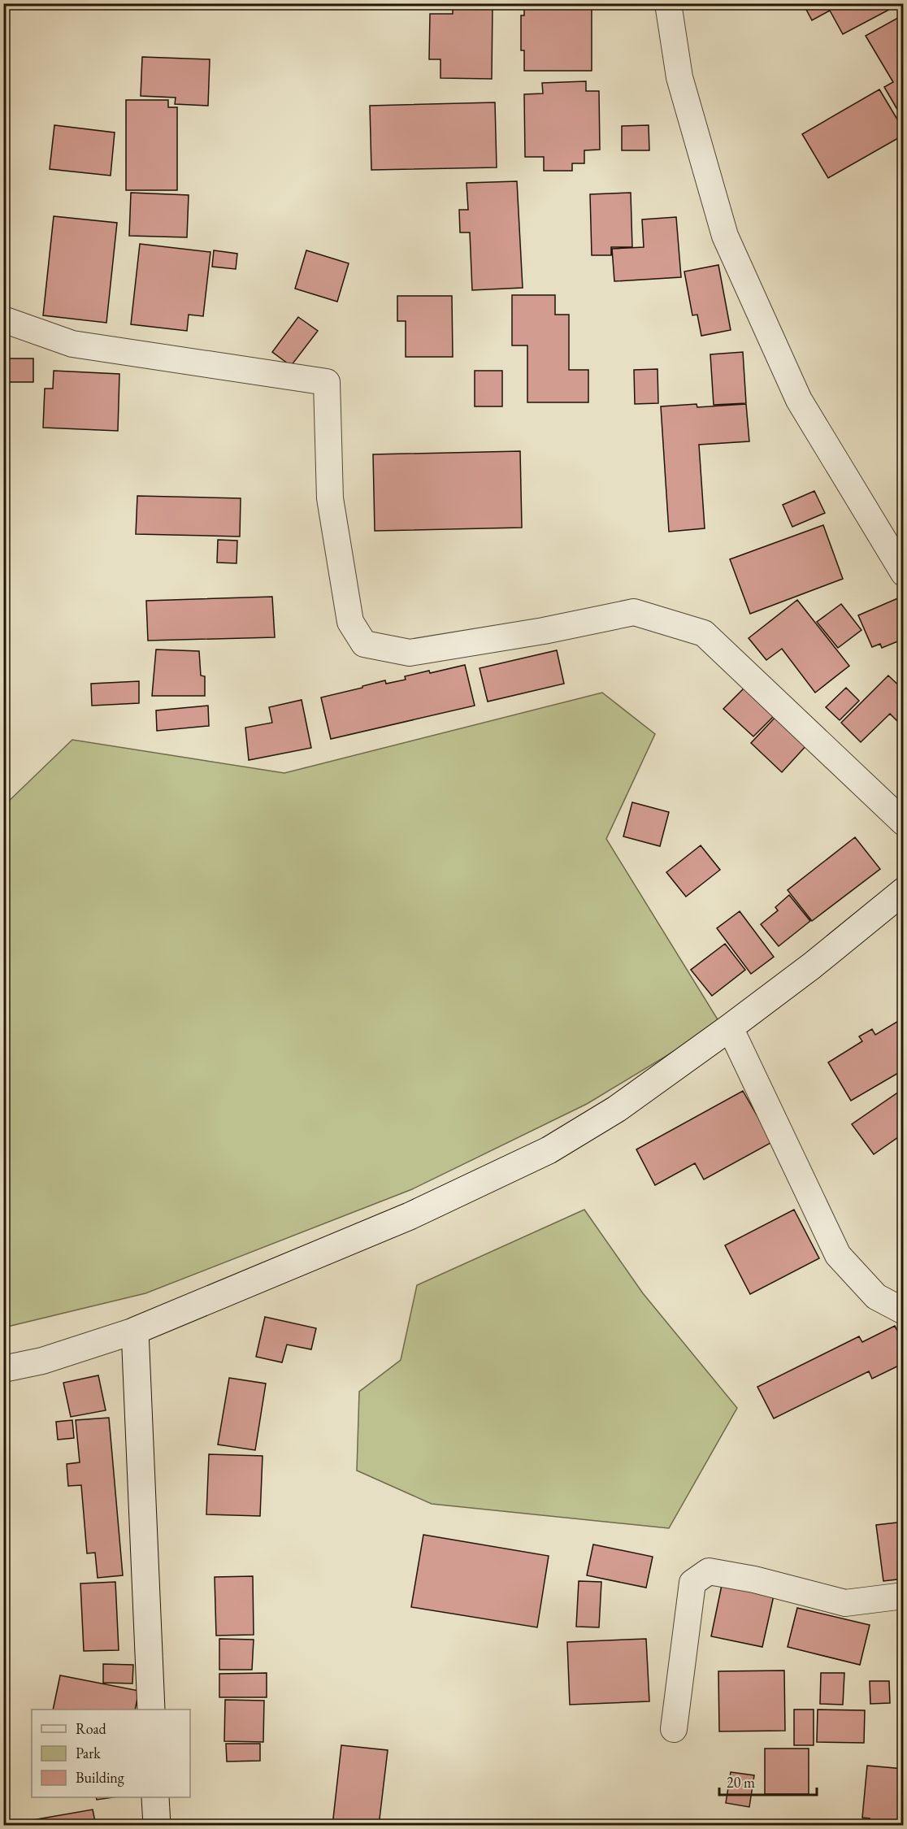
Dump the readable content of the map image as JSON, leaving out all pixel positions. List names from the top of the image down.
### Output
{
  "legend": ["Road", "Park", "Building"],
  "scale_bar": "20 m"
}
